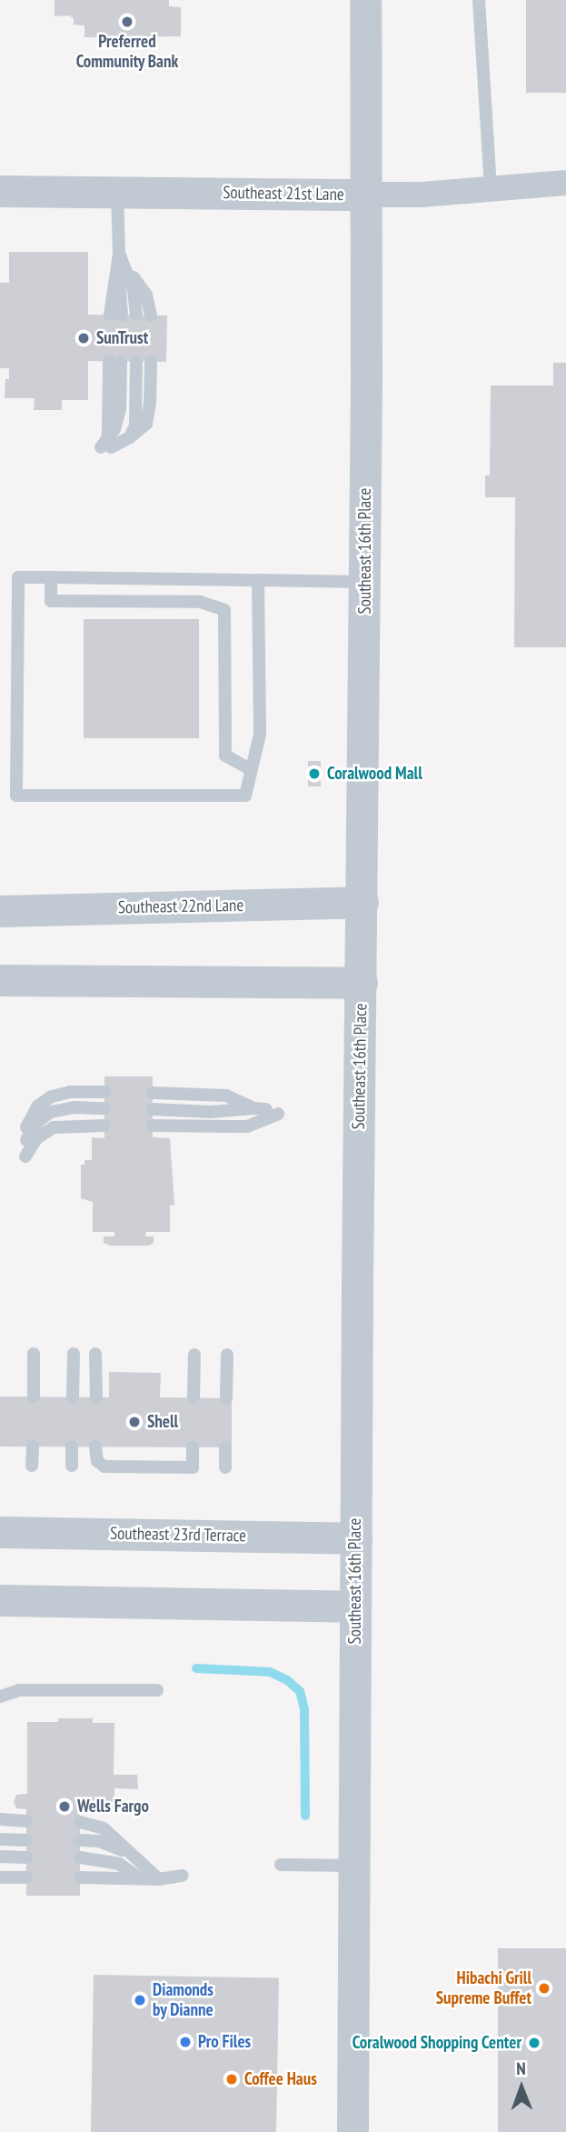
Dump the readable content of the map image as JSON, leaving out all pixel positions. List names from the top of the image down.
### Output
{
  "streets": {
    "street": [
      "Southeast 21st Lane",
      "Southeast 16th Place",
      "Southeast 22nd Lane",
      "Southeast 23rd Terrace"
    ]
  },
  "crossings": [
    ["Southeast 21st Lane", "Southeast 16th Place"],
    ["Southeast 16th Place", "Southeast 22nd Lane"],
    ["Southeast 16th Place", "Southeast 23rd Terrace"]
  ],
  "places": [
    "Preferred Community Bank",
    "SunTrust",
    "Coralwood Mall",
    "Shell",
    "Wells Fargo",
    "Hibachi Grill Supreme Buffet",
    "Diamonds by Dianne",
    "Pro Files",
    "Coralwood Shopping Center",
    "Coffee Haus"
  ],
  "north": "top"
}
